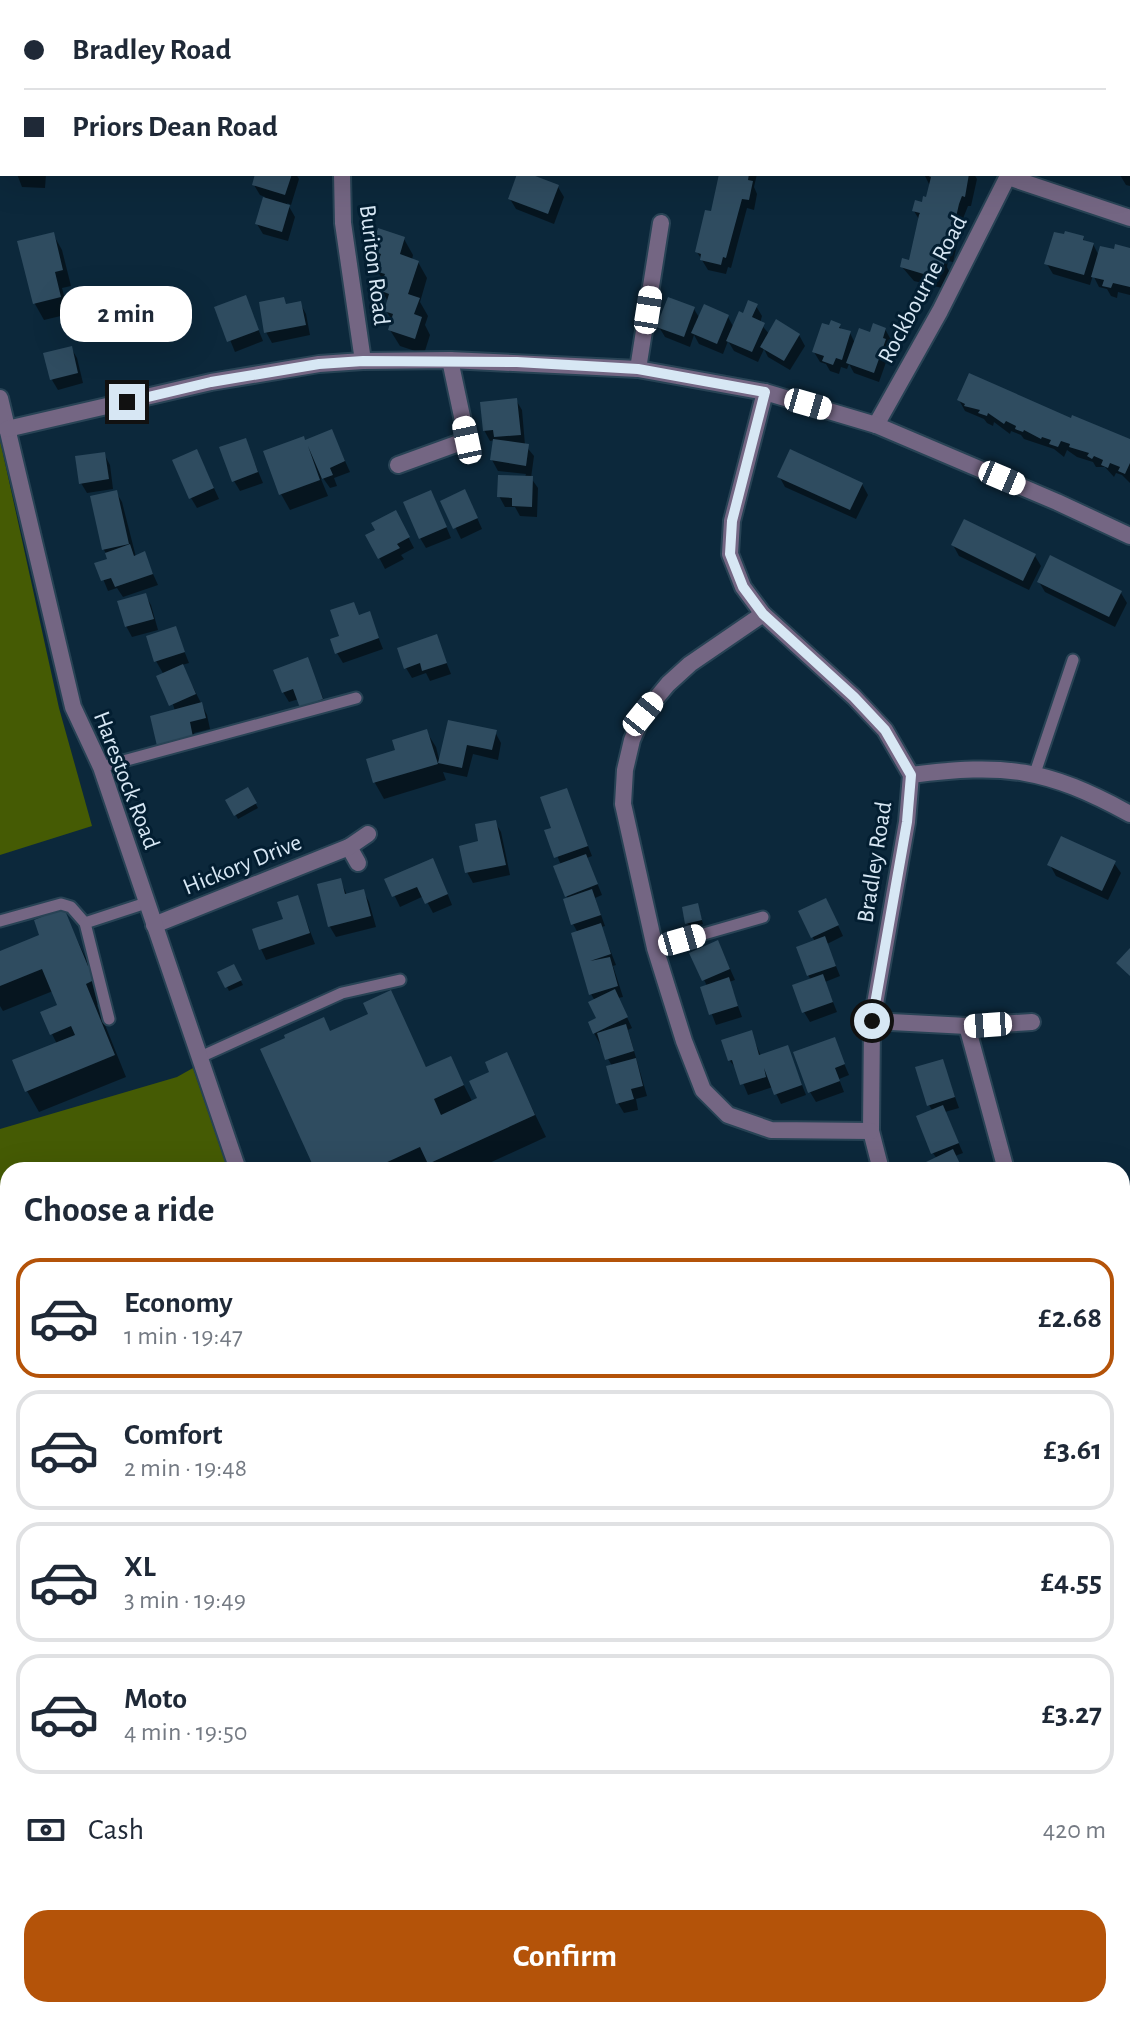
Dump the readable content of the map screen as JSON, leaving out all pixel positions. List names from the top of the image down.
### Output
{
  "streets": {
    "street": [
      "Buriton Road",
      "Rockbourne Road",
      "Harestock Road",
      "Bradley Road",
      "Hickory Drive"
    ]
  },
  "crossings": [
    ["Harestock Road", "Hickory Drive"]
  ],
  "page": {
    "banner": ["Bradley Road", "Priors Dean Road"],
    "bubble": "2 min",
    "heading": "Choose a ride",
    "list": [
      {
        "name": "Economy",
        "note": "1 min · 19:47",
        "value": "£2.68"
      },
      {
        "name": "Comfort",
        "note": "2 min · 19:48",
        "value": "£3.61"
      },
      {
        "name": "XL",
        "note": "3 min · 19:49",
        "value": "£4.55"
      },
      {
        "name": "Moto",
        "note": "4 min · 19:50",
        "value": "£3.27"
      }
    ],
    "pay": ["Cash", "420 m"],
    "buttons": "Confirm"
  }
}
